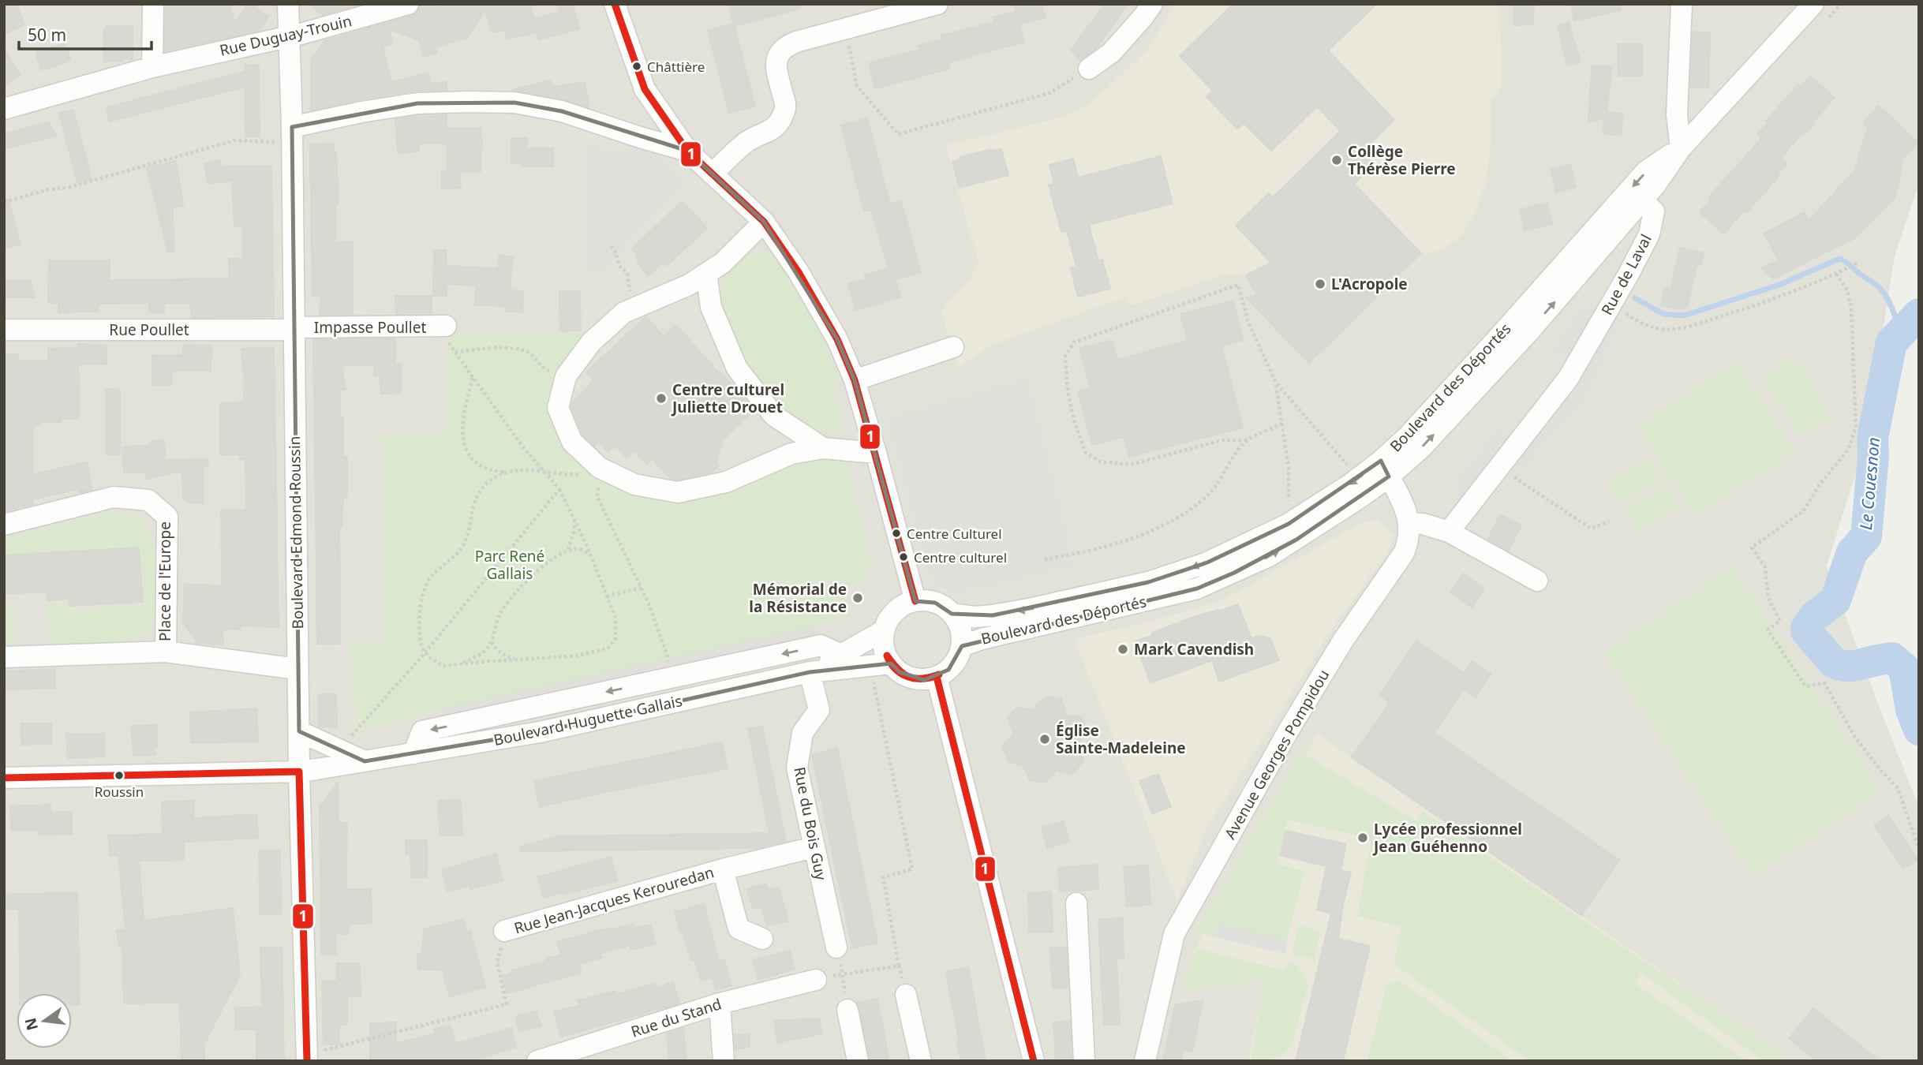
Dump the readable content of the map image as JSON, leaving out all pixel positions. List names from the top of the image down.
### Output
{
  "streets": {
    "street": [
      "Rue Duguay-Trouin",
      "Rue de Laval",
      "Impasse Poullet",
      "Rue Poullet",
      "Boulevard des Déportés",
      "Boulevard Edmond Roussin",
      "Place de l'Europe",
      "Boulevard Huguette Gallais",
      "Avenue Georges Pompidou",
      "Rue du Bois Guy",
      "Rue Jean-Jacques Kerouredan",
      "Rue du Stand"
    ]
  },
  "crossings": [
    ["Rue Duguay-Trouin", "Boulevard Edmond Roussin"],
    ["Rue de Laval", "Boulevard des Déportés"],
    ["Impasse Poullet", "Rue Poullet"],
    ["Impasse Poullet", "Boulevard Edmond Roussin"],
    ["Rue Poullet", "Boulevard Edmond Roussin"],
    ["Boulevard des Déportés", "Boulevard Huguette Gallais"],
    ["Boulevard Edmond Roussin", "Boulevard Huguette Gallais"],
    ["Boulevard Huguette Gallais", "Rue du Bois Guy"],
    ["Rue du Bois Guy", "Rue Jean-Jacques Kerouredan"]
  ],
  "water": ["Le Couesnon"],
  "parks": ["Parc René Gallais"],
  "places": [
    "Châttière",
    "Collège Thérèse Pierre",
    "L'Acropole",
    "Centre culturel Juliette Drouet",
    "Centre Culturel",
    "Centre culturel",
    "Mémorial de la Résistance",
    "Mark Cavendish",
    "Église Sainte-Madeleine",
    "Roussin",
    "Lycée professionnel Jean Guéhenno"
  ],
  "lines": ["transit line 1"],
  "scale_bar": "50 m",
  "north": "left"
}
